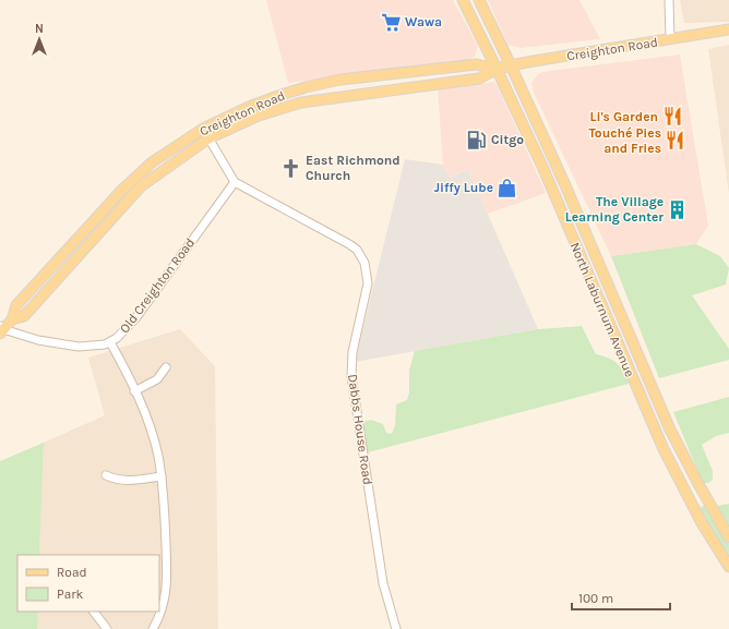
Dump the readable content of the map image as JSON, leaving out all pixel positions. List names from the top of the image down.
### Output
{
  "streets": {
    "main road": ["Creighton Road", "North Laburnum Avenue"],
    "street": ["Old Creighton Road", "Dabbs House Road"]
  },
  "crossings": [
    ["Creighton Road", "Old Creighton Road"],
    ["Creighton Road", "North Laburnum Avenue"],
    ["Old Creighton Road", "Dabbs House Road"]
  ],
  "places": {
    "supermarket": ["Wawa"],
    "restaurant": ["Li's Garden", "Touché Pies and Fries"],
    "fuel station": ["Citgo"],
    "church": ["East Richmond Church"],
    "shop": ["Jiffy Lube"],
    "building": ["The Village Learning Center"]
  },
  "legend": ["Road", "Park"],
  "scale_bar": "100 m",
  "north": "top"
}
